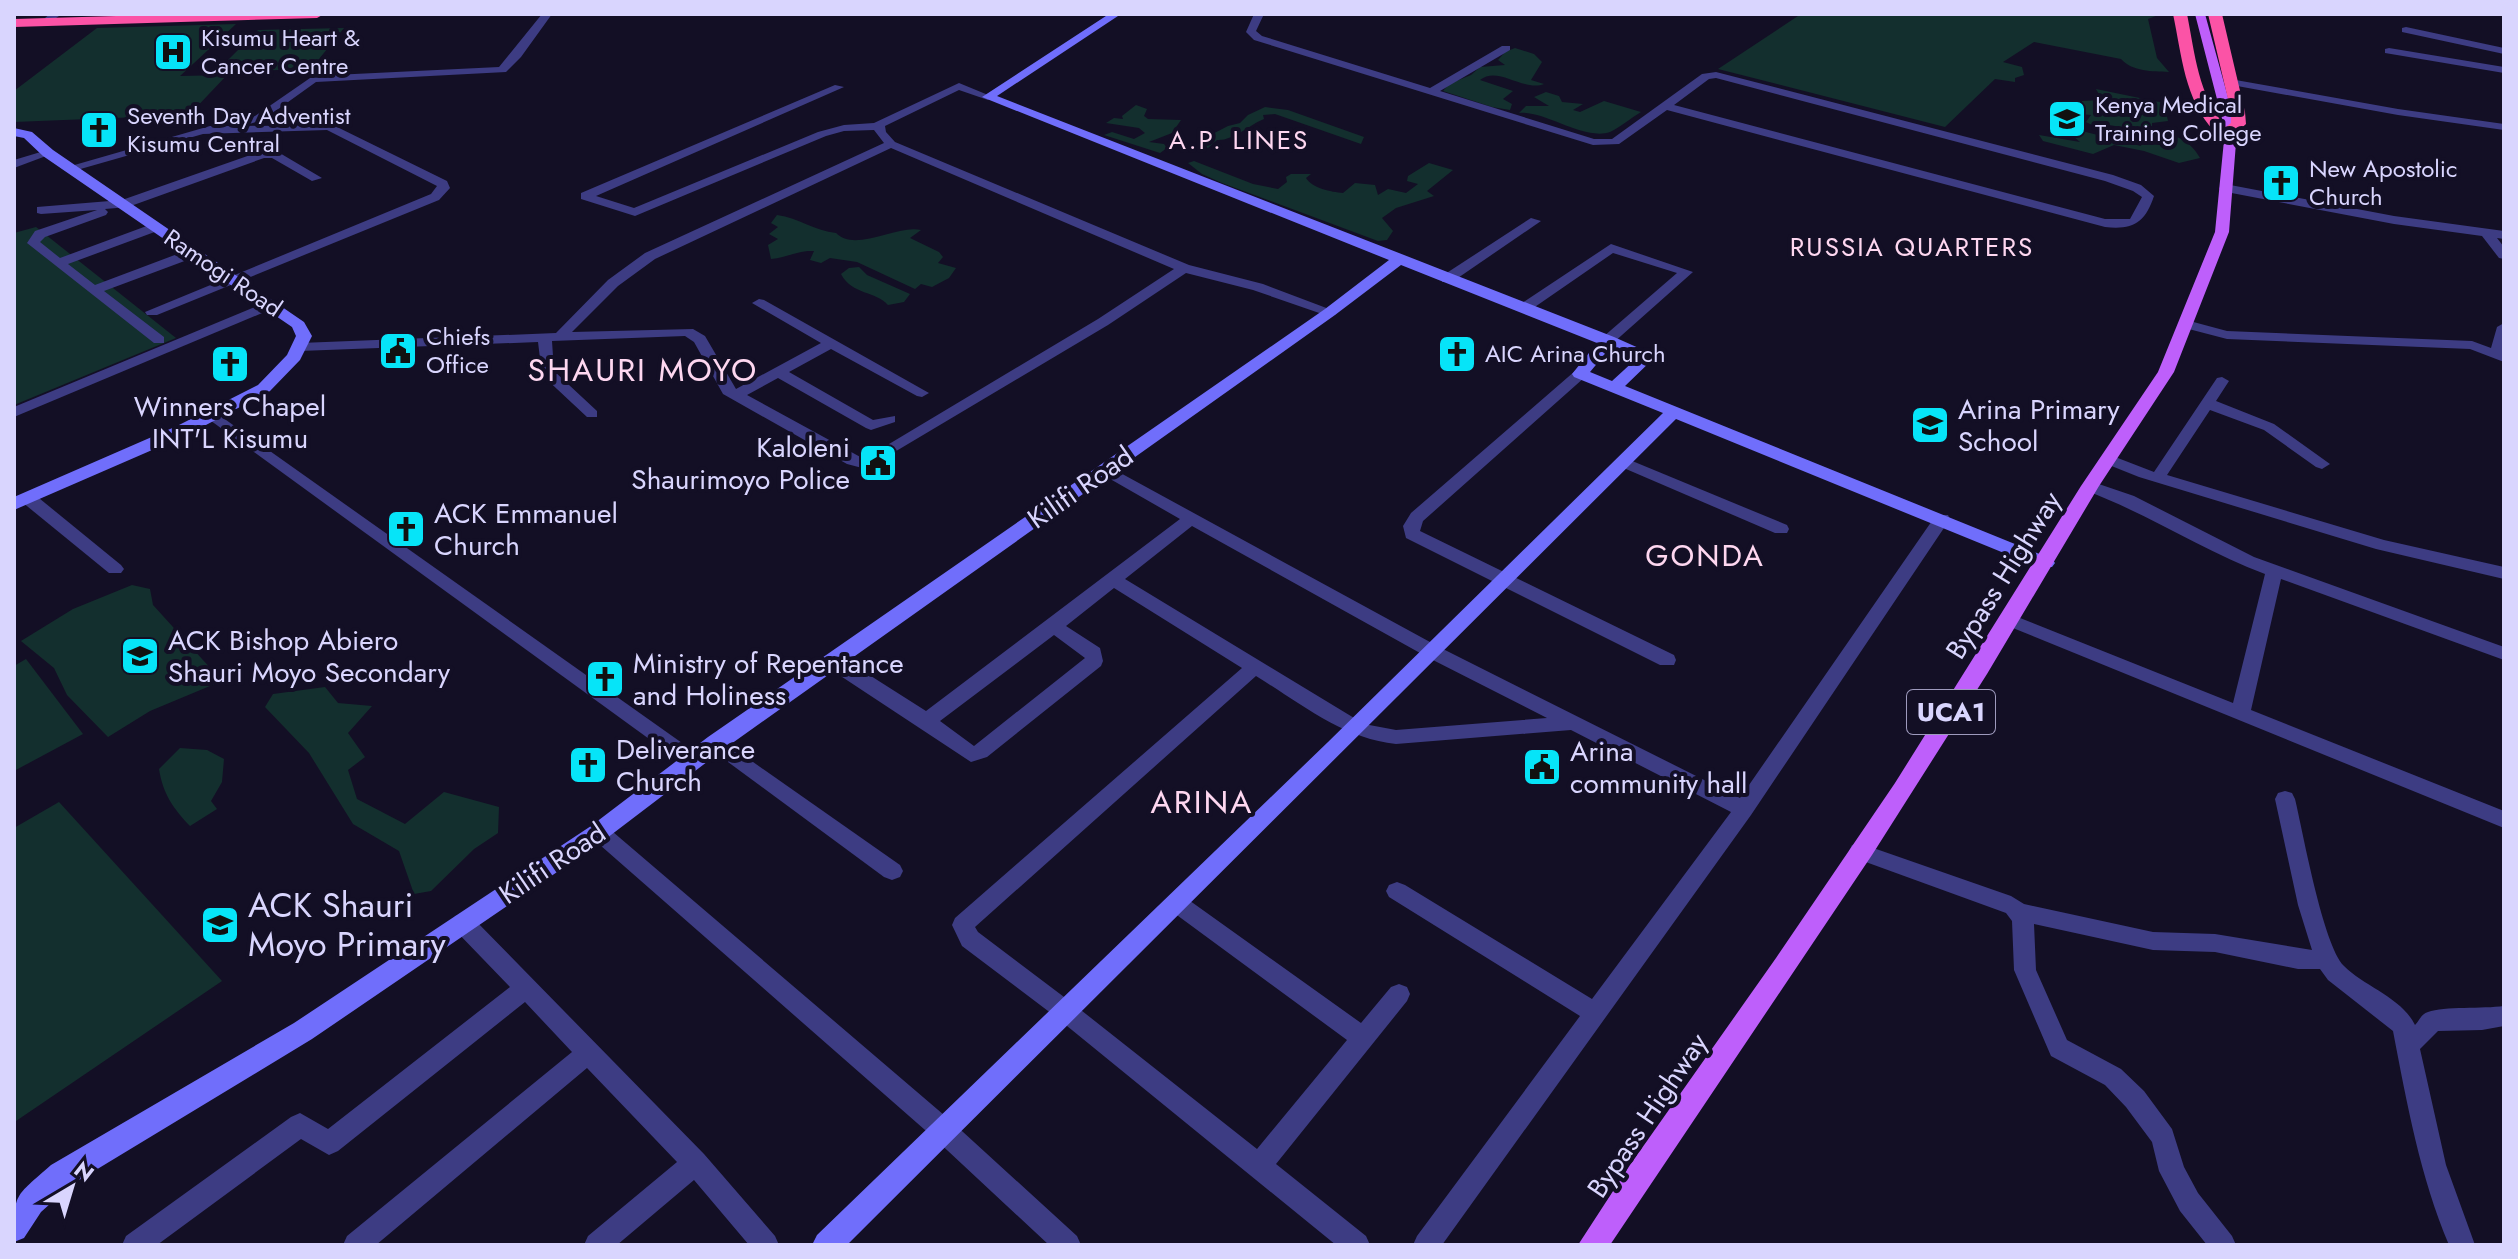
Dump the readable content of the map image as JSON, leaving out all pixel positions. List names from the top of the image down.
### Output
{
  "streets": {
    "main road": ["Bypass Highway", "UCA1"],
    "street": ["Ramogi Road", "Kilifi Road"]
  },
  "districts": [
    "A.P. LINES",
    "RUSSIA QUARTERS",
    "SHAURI MOYO",
    "GONDA",
    "ARINA"
  ],
  "places": {
    "hospital": ["Kisumu Heart & Cancer Centre"],
    "school or university": [
      "Kenya Medical Training College",
      "Arina Primary School",
      "ACK Bishop Abiero Shauri Moyo Secondary",
      "ACK Shauri Moyo Primary"
    ],
    "church": [
      "Seventh Day Adventist Kisumu Central",
      "New Apostolic Church",
      "AIC Arina Church",
      "Winners Chapel INT'L Kisumu",
      "ACK Emmanuel Church",
      "Ministry of Repentance and Holiness",
      "Deliverance Church"
    ],
    "public building": ["Chiefs Office", "Kaloleni Shaurimoyo Police", "Arina community hall"]
  },
  "north": "top right"
}
